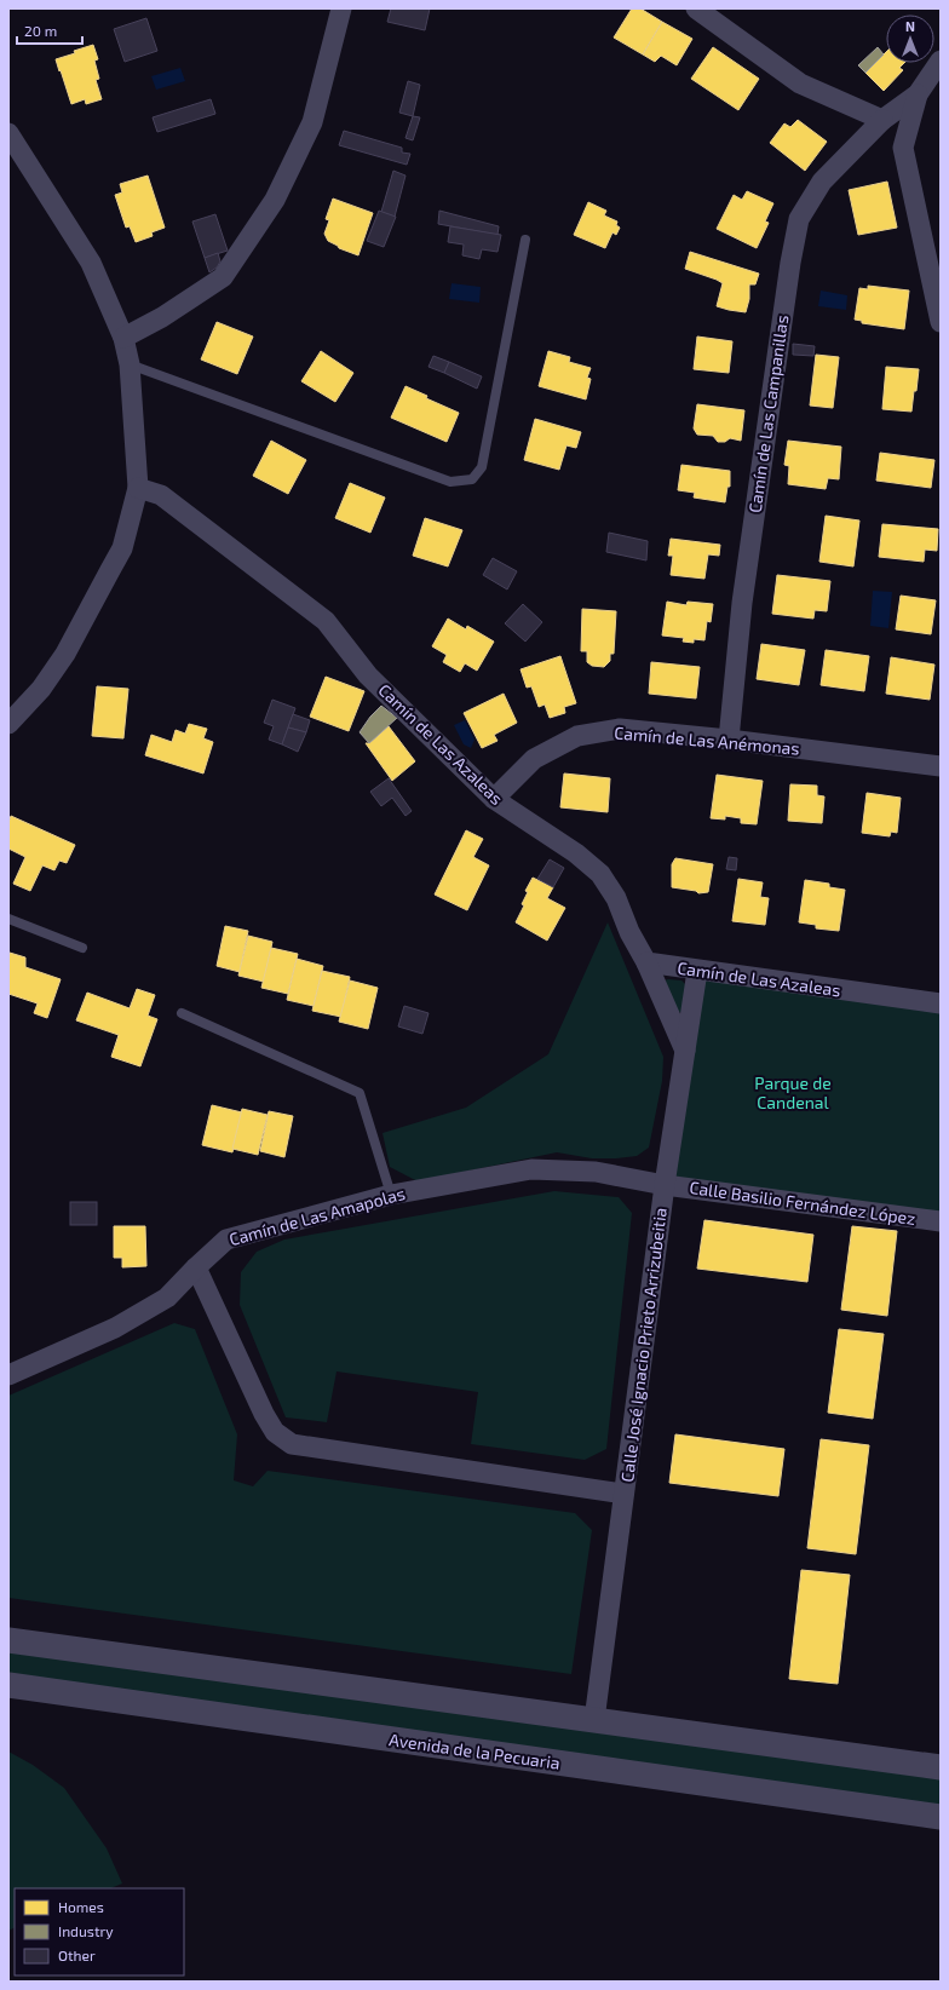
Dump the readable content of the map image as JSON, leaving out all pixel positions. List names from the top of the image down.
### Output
{
  "streets": {
    "street": [
      "Camín de Las Campanillas",
      "Camín de Las Anémonas",
      "Camín de Las Azaleas",
      "Calle Basilio Fernández López",
      "Camín de Las Amapolas",
      "Calle José Ignacio Prieto Arrizubeitia",
      "Avenida de la Pecuaria"
    ]
  },
  "crossings": [
    ["Camín de Las Campanillas", "Camín de Las Anémonas"],
    ["Camín de Las Anémonas", "Camín de Las Azaleas"],
    ["Camín de Las Azaleas", "Calle José Ignacio Prieto Arrizubeitia"],
    ["Calle Basilio Fernández López", "Camín de Las Amapolas"],
    ["Calle Basilio Fernández López", "Calle José Ignacio Prieto Arrizubeitia"],
    ["Camín de Las Amapolas", "Calle José Ignacio Prieto Arrizubeitia"]
  ],
  "parks": ["Parque de Candenal"],
  "legend": ["Homes", "Industry", "Other"],
  "scale_bar": "20 m",
  "north": "top"
}
